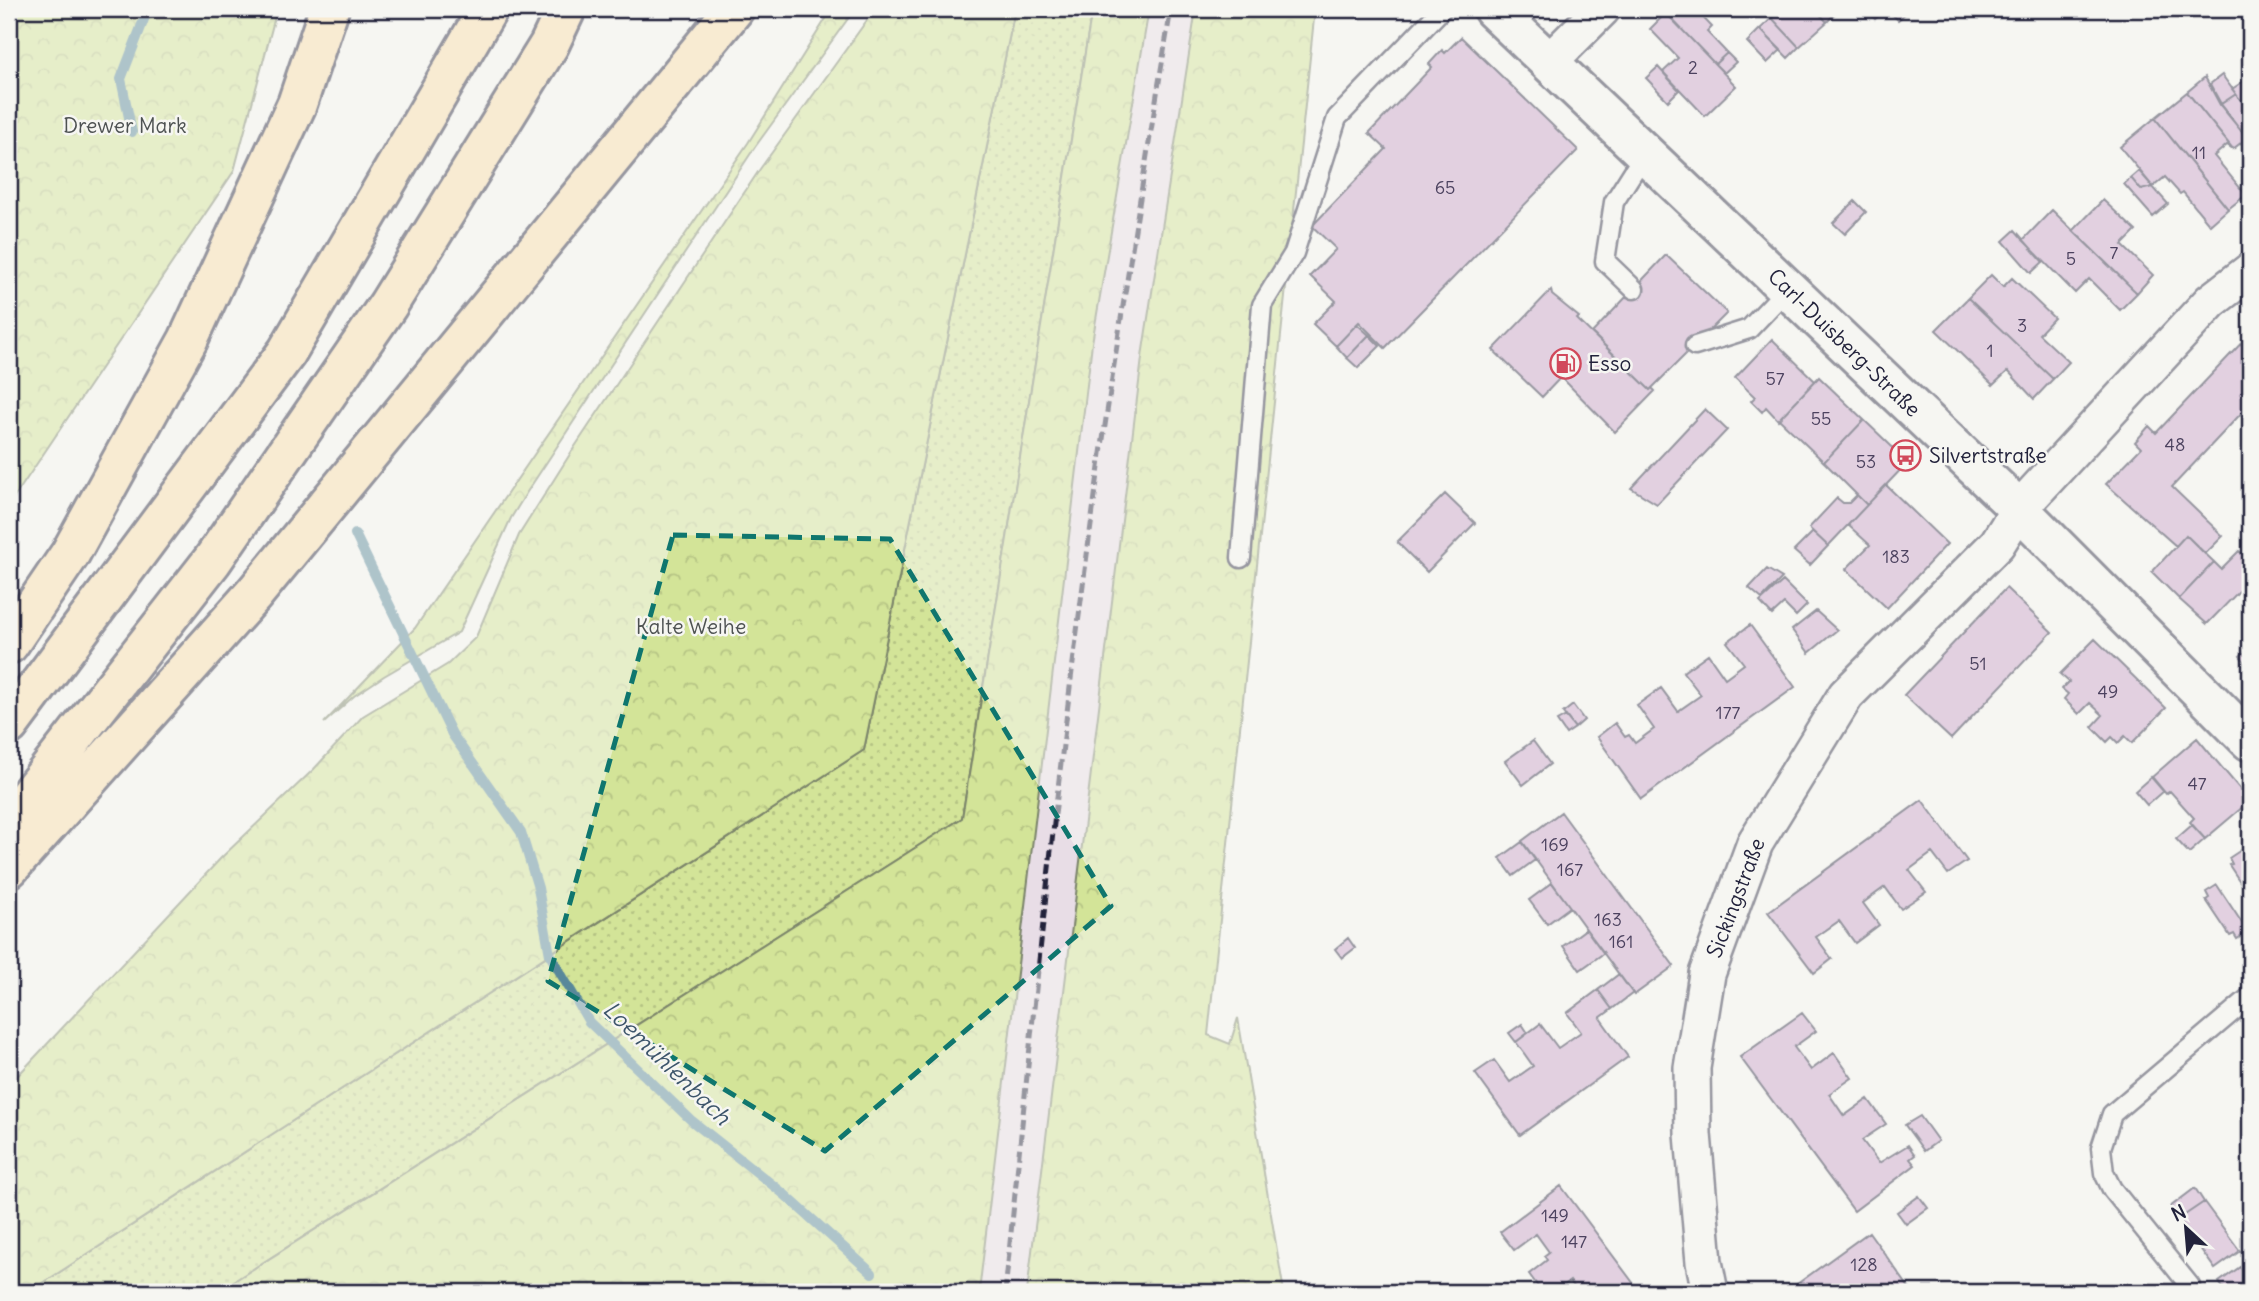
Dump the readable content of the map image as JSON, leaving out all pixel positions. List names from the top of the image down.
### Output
{
  "streets": {
    "main road": ["Carl-Duisberg-Straße"],
    "street": ["Sickingstraße"]
  },
  "crossings": [
    ["Carl-Duisberg-Straße", "Sickingstraße"]
  ],
  "water": ["Loemühlenbach"],
  "parks": ["Drewer Mark", "Kalte Weihe"],
  "places": {
    "fuel station": ["Esso"],
    "bus stop": ["Silvertstraße"]
  },
  "house_numbers": [
    "2",
    "11",
    "65",
    "7",
    "5",
    "3",
    "1",
    "57",
    "55",
    "48",
    "53",
    "183",
    "51",
    "49",
    "177",
    "47",
    "169",
    "167",
    "163",
    "161",
    "149",
    "147",
    "128"
  ],
  "north": "top left"
}
